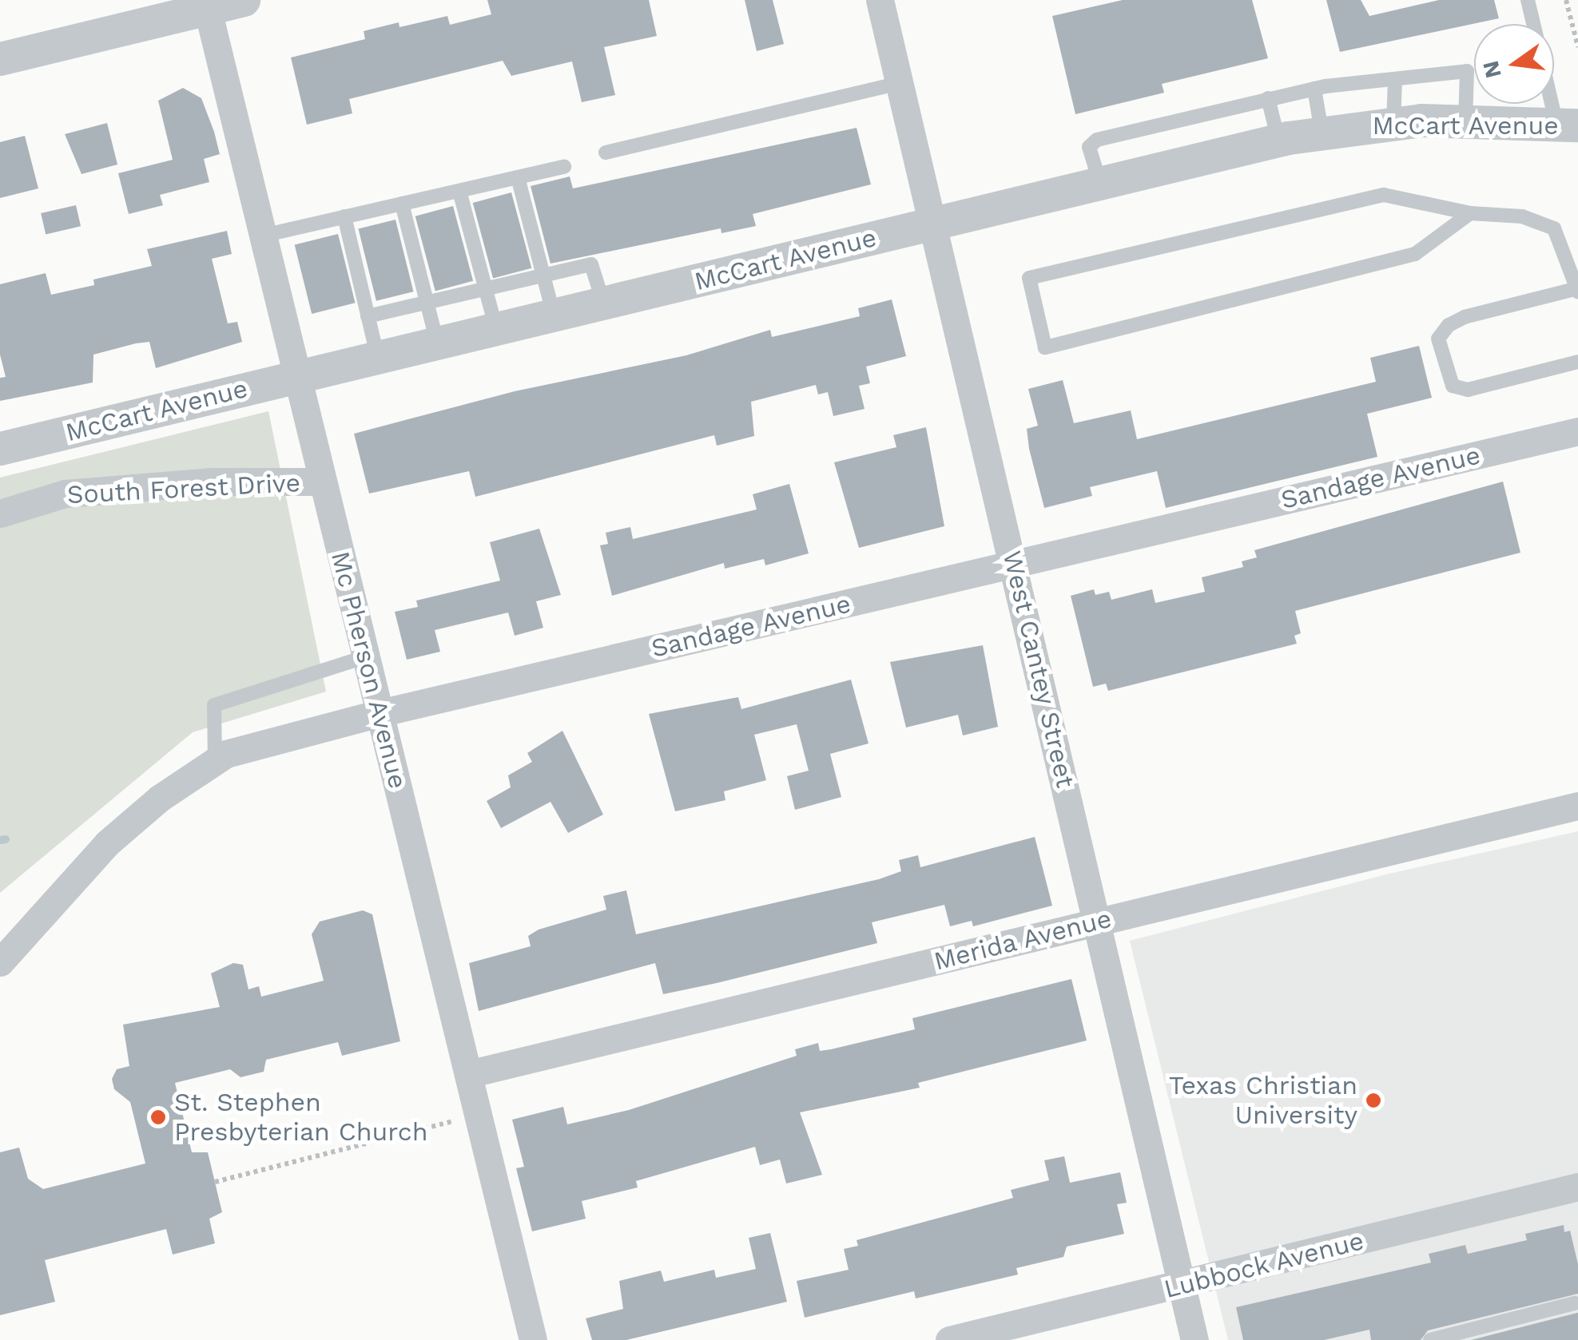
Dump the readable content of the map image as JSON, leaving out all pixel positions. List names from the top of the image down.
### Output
{
  "streets": {
    "street": [
      "McCart Avenue",
      "Sandage Avenue",
      "South Forest Drive",
      "West Cantey Street",
      "Mc Pherson Avenue",
      "Merida Avenue",
      "Lubbock Avenue"
    ]
  },
  "crossings": [
    ["McCart Avenue", "West Cantey Street"],
    ["McCart Avenue", "Mc Pherson Avenue"],
    ["Sandage Avenue", "West Cantey Street"],
    ["Sandage Avenue", "Mc Pherson Avenue"],
    ["South Forest Drive", "Mc Pherson Avenue"],
    ["West Cantey Street", "Merida Avenue"],
    ["West Cantey Street", "Lubbock Avenue"],
    ["Mc Pherson Avenue", "Merida Avenue"]
  ],
  "places": ["Texas Christian University", "St. Stephen Presbyterian Church"],
  "north": "left"
}
